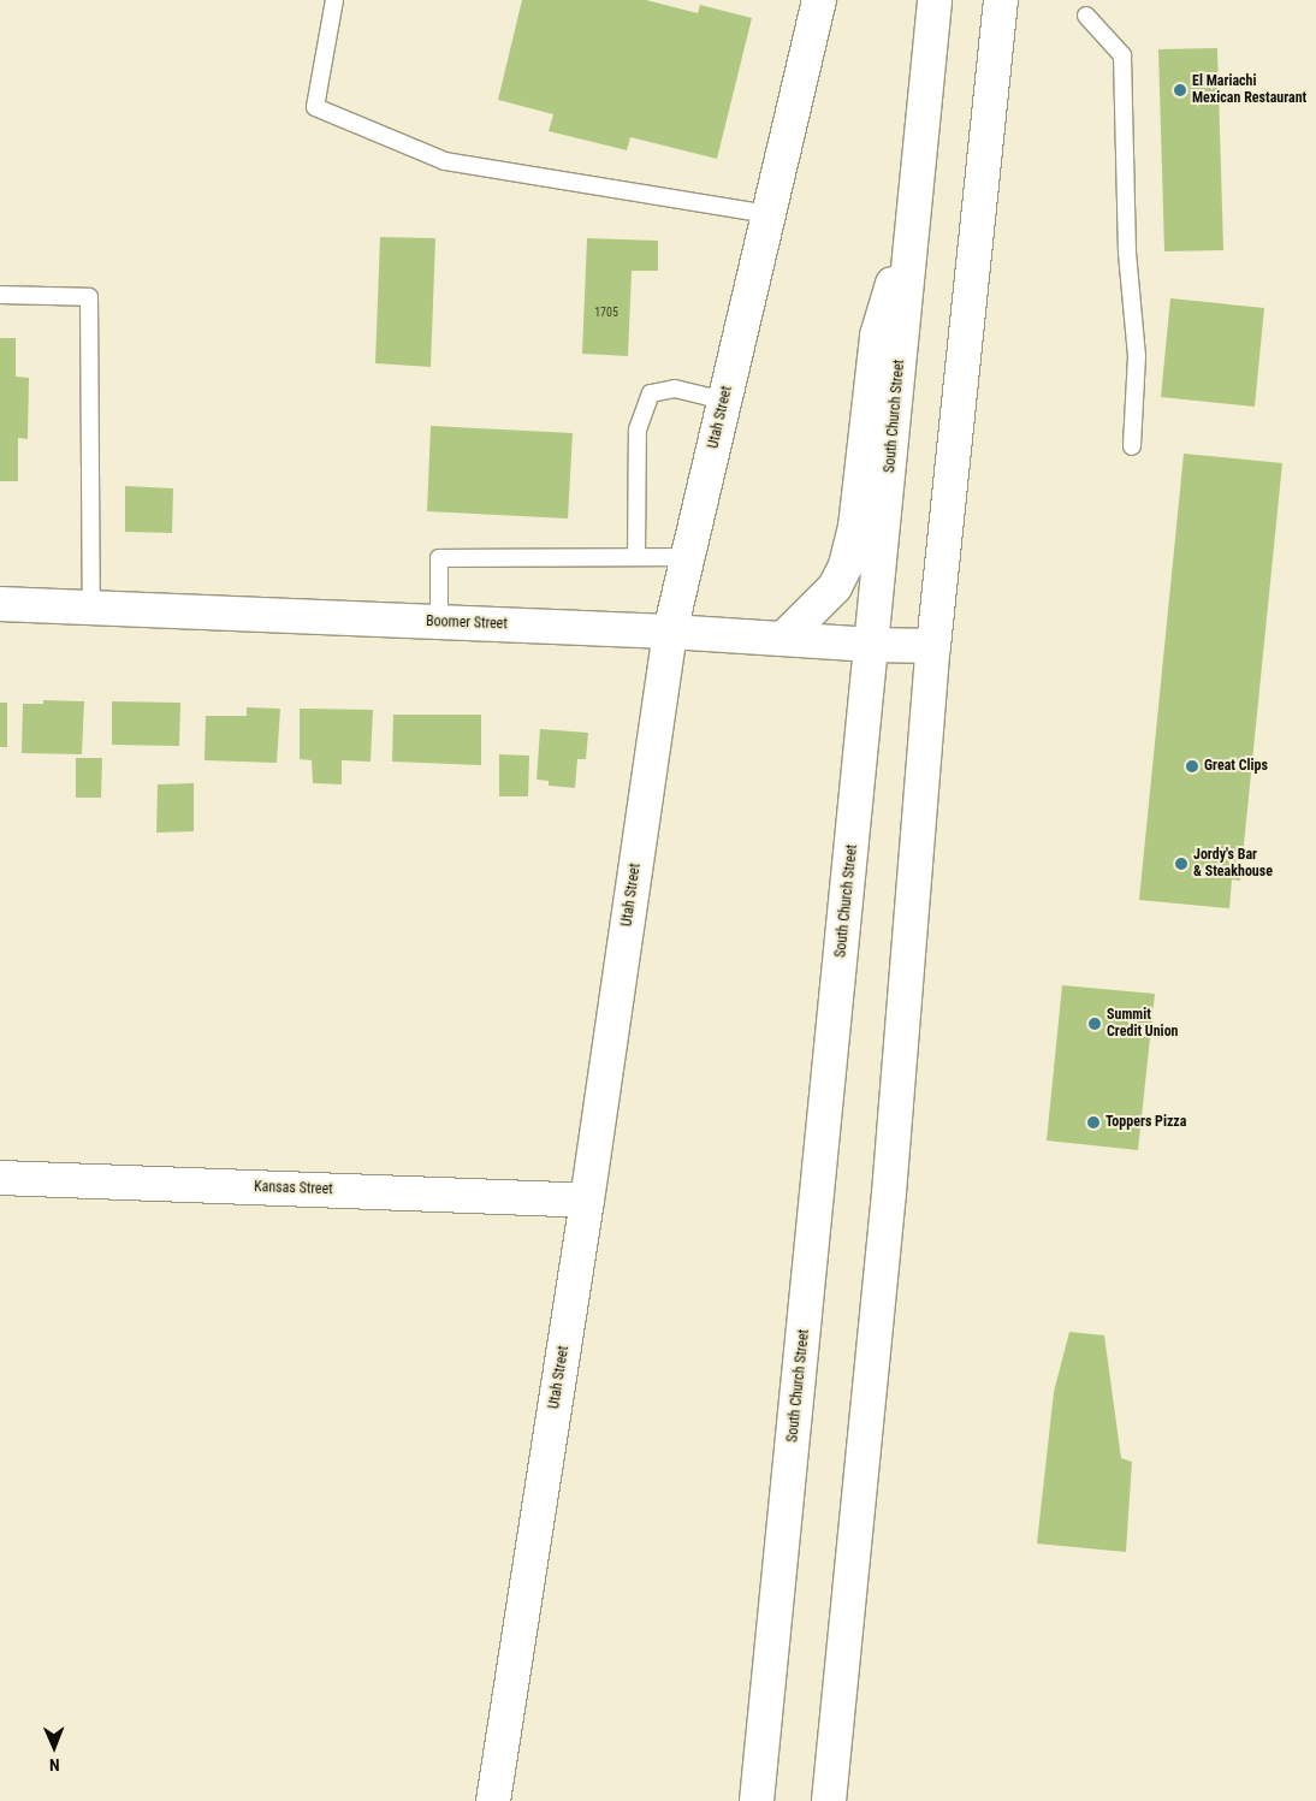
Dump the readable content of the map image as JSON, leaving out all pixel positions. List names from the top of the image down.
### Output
{
  "streets": {
    "main road": [
      "South Church Street",
      "Utah Street",
      "Boomer Street",
      "Kansas Street"
    ]
  },
  "crossings": [
    ["South Church Street", "Boomer Street"],
    ["Utah Street", "Boomer Street"],
    ["Utah Street", "Kansas Street"]
  ],
  "places": [
    "El Mariachi Mexican Restaurant",
    "Great Clips",
    "Jordy's Bar & Steakhouse",
    "Summit Credit Union",
    "Toppers Pizza"
  ],
  "house_numbers": ["1705"],
  "north": "bottom"
}
